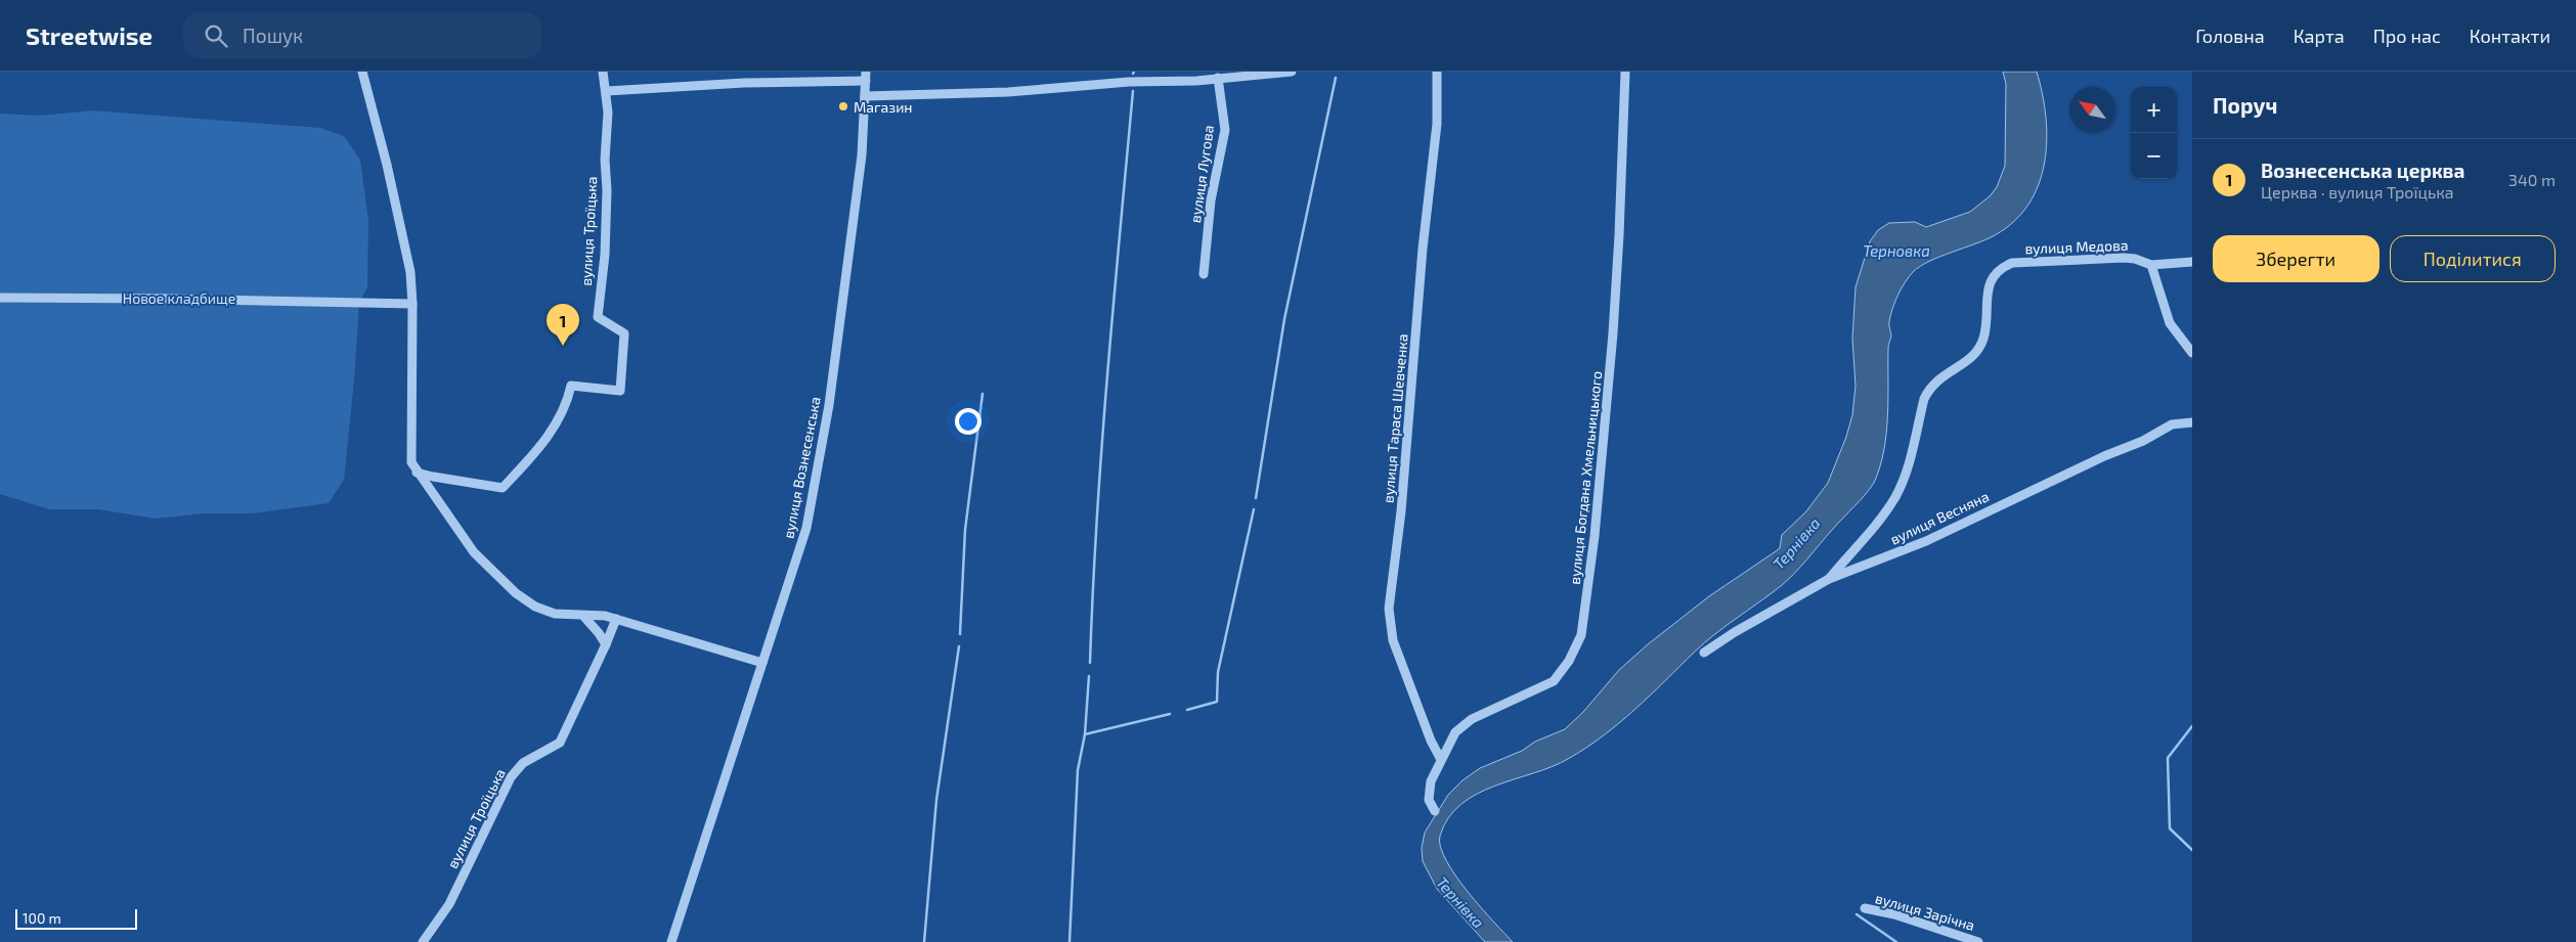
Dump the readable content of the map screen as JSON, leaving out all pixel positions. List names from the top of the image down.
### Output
{
  "streets": {
    "street": [
      "вулиця Лугова",
      "вулиця Троїцька",
      "вулиця Медова",
      "вулиця Тараса Шевченка",
      "вулиця Вознесенська",
      "вулиця Богдана Хмельницького",
      "вулиця Весняна",
      "вулиця Зарічна"
    ]
  },
  "crossings": [
    ["вулиця Медова", "вулиця Весняна"],
    ["вулиця Тараса Шевченка", "вулиця Богдана Хмельницького"]
  ],
  "water": ["Терновка", "Тернівка"],
  "parks": ["Новое кладбище"],
  "places": ["Магазин"],
  "scale_bar": "100 m",
  "north": "top left",
  "page": {
    "header": "Streetwise",
    "search": "Пошук",
    "nav": [
      "Головна",
      "Карта",
      "Про нас",
      "Контакти"
    ],
    "heading": "Поруч",
    "map_buttons": ["+", "−"],
    "list": [
      {
        "mark": "1",
        "name": "Вознесенська церква",
        "note": "Церква · вулиця Троїцька",
        "value": "340 m"
      }
    ],
    "buttons": ["Зберегти", "Поділитися"],
    "pins": "1",
    "scale": "100 m"
  }
}
